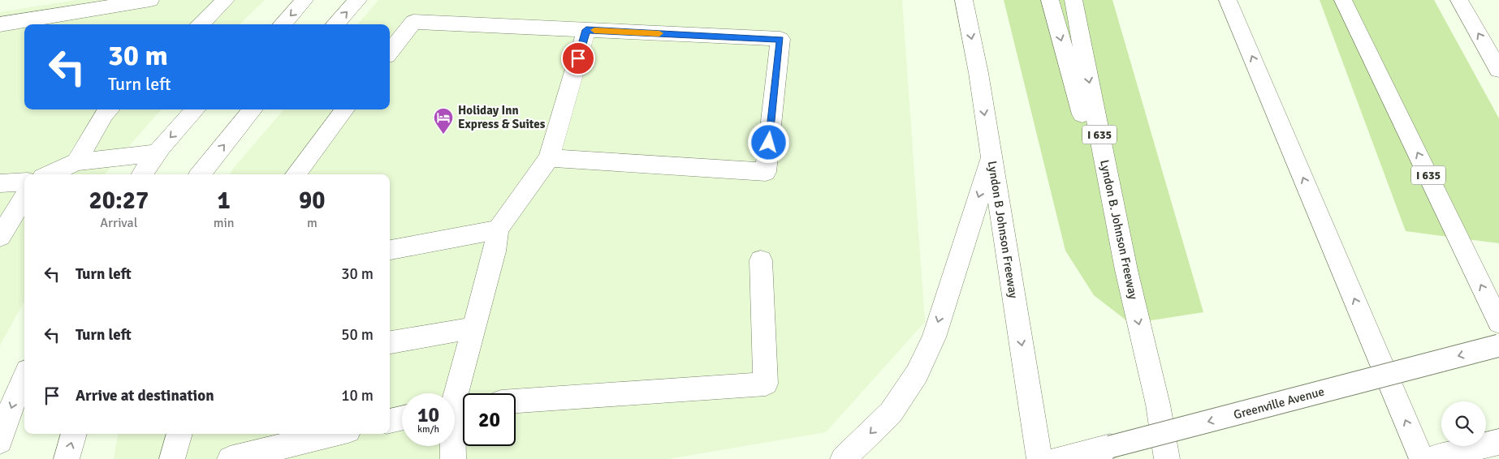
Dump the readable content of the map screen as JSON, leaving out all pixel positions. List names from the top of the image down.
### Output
{
  "streets": {
    "main road": [
      "I 635",
      "Lyndon B Johnson Freeway",
      "Lyndon B. Johnson Freeway",
      "Greenville Avenue"
    ]
  },
  "one_way": ["Greenville Avenue"],
  "places": {
    "hotel": ["Holiday Inn Express & Suites"]
  },
  "page": {
    "turn": ["30 m", "Turn left"],
    "eta": [
      "20:27",
      "Arrival",
      "1",
      "min",
      "90",
      "m"
    ],
    "list": [
      {
        "name": "Turn left",
        "value": "30 m"
      },
      {
        "name": "Turn left",
        "value": "50 m"
      },
      {
        "name": "Arrive at destination",
        "value": "10 m"
      }
    ],
    "speed": "10 km/h",
    "limit": "20"
  }
}
